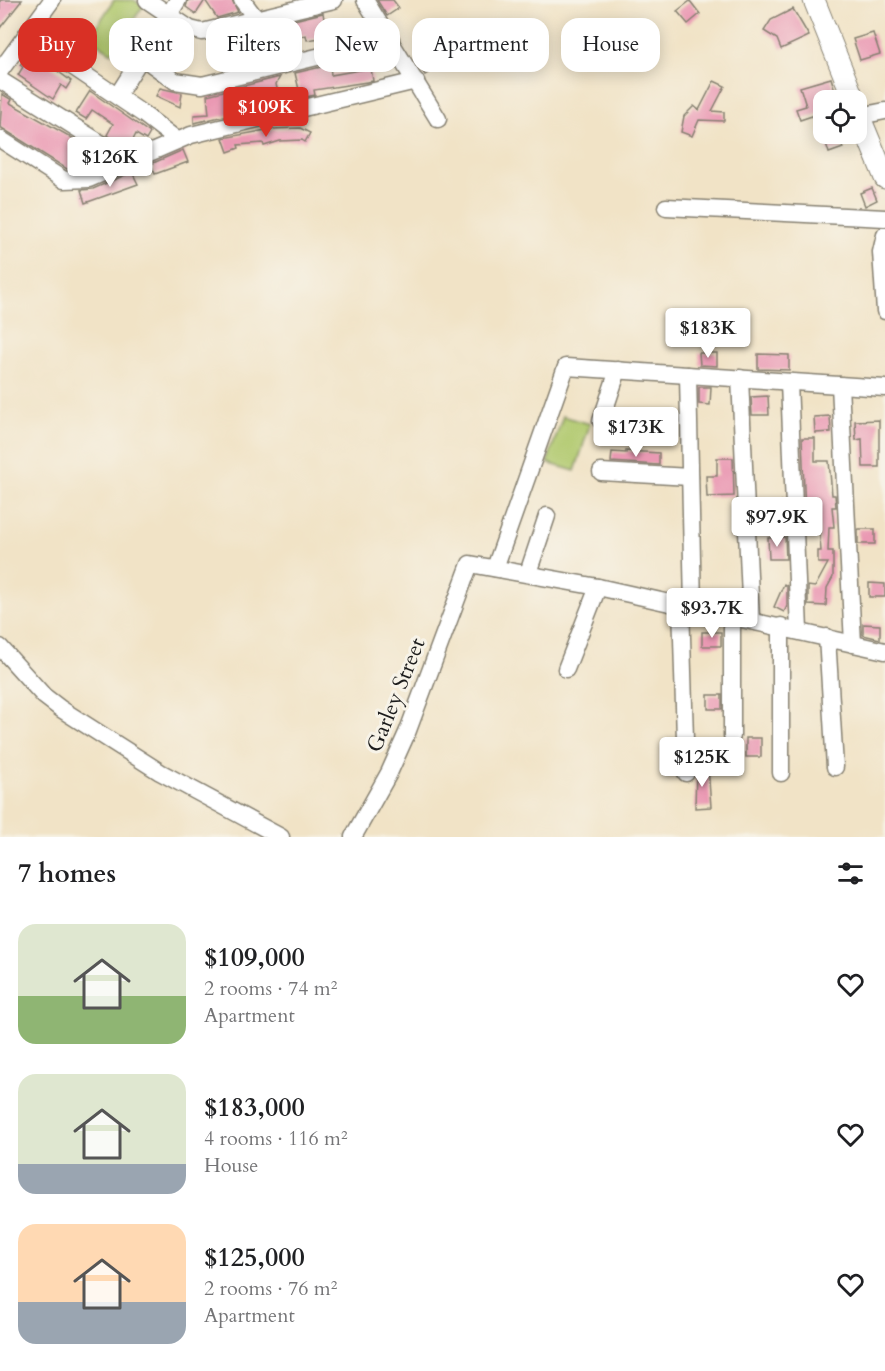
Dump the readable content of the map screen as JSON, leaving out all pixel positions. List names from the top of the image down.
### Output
{
  "streets": {
    "street": ["Garley Street"]
  },
  "page": {
    "chip": [
      "Buy",
      "Rent",
      "Filters",
      "New",
      "Apartment",
      "House"
    ],
    "price": [
      "$109K",
      "$126K",
      "$183K",
      "$173K",
      "$97.9K",
      "$93.7K",
      "$125K"
    ],
    "heading": "7 homes",
    "list": [
      {
        "name": "$109,000",
        "note": "2 rooms · 74 m² · Apartment"
      },
      {
        "name": "$183,000",
        "note": "4 rooms · 116 m² · House"
      },
      {
        "name": "$125,000",
        "note": "2 rooms · 76 m² · Apartment"
      }
    ]
  }
}
